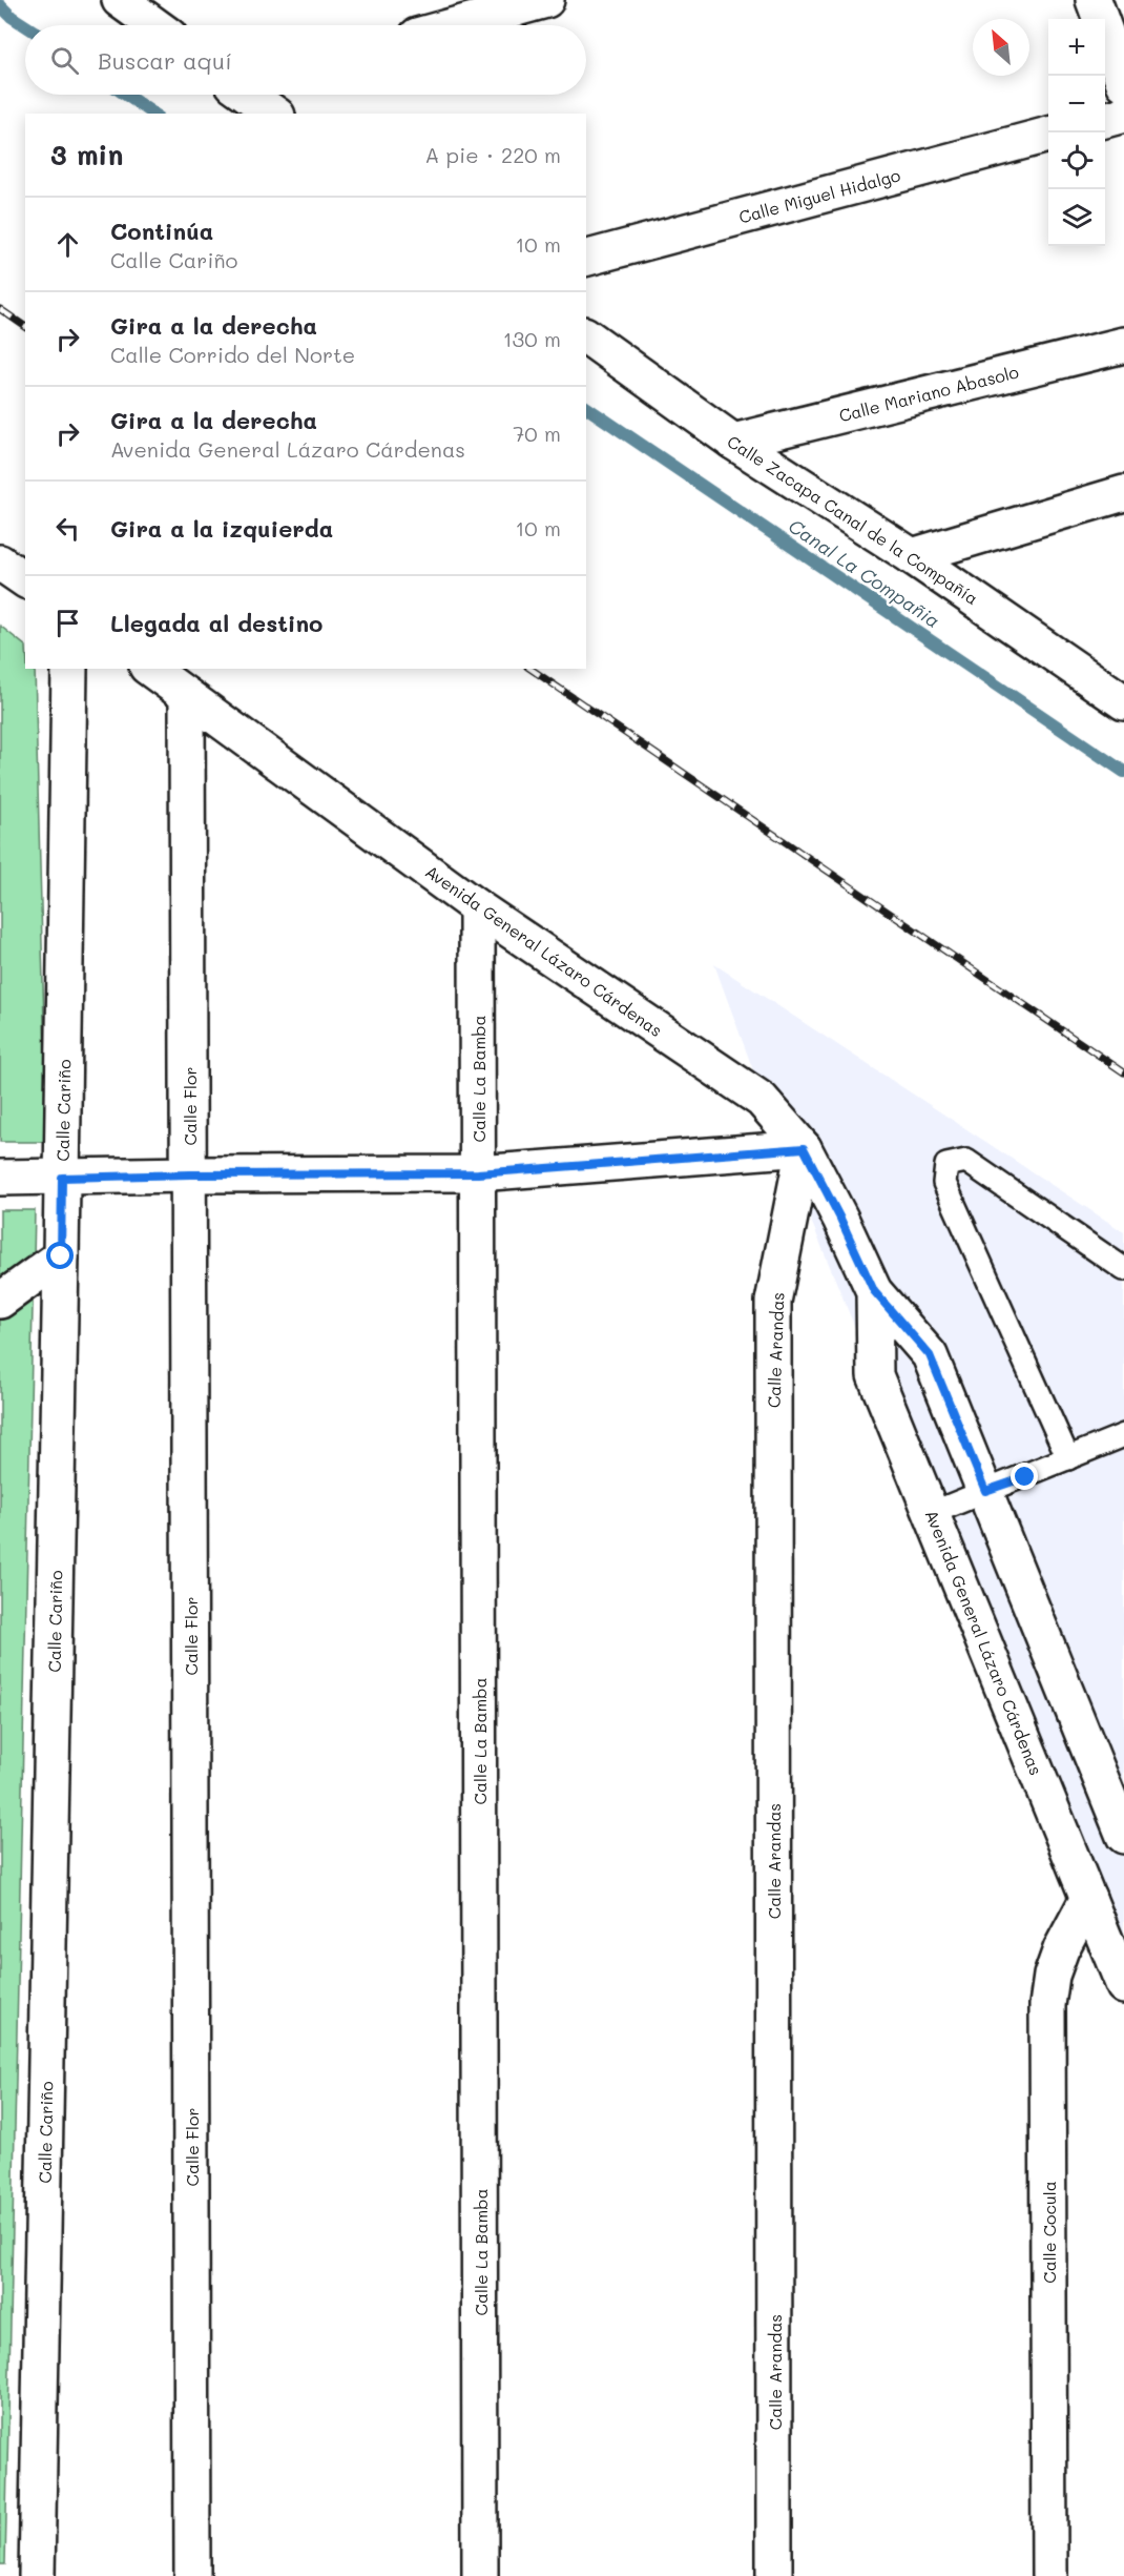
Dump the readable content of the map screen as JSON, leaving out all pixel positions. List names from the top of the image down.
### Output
{
  "streets": {
    "street": [
      "Calle Miguel Hidalgo",
      "Calle Mariano Abasolo",
      "Calle Zacapa Canal de la Compañía",
      "Avenida General Lázaro Cárdenas",
      "Calle La Bamba",
      "Calle Flor",
      "Calle Cariño",
      "Calle Arandas",
      "Calle Cocula"
    ]
  },
  "crossings": [
    ["Calle Mariano Abasolo", "Calle Zacapa Canal de la Compañía"],
    ["Avenida General Lázaro Cárdenas", "Calle La Bamba"],
    ["Avenida General Lázaro Cárdenas", "Calle Flor"],
    ["Avenida General Lázaro Cárdenas", "Calle Arandas"],
    ["Avenida General Lázaro Cárdenas", "Calle Cocula"]
  ],
  "water": ["Canal La Compañia"],
  "north": "top left",
  "page": {
    "map_buttons": ["+", "−"],
    "search": "Buscar aquí",
    "heading": ["3 min", "A pie · 220 m"],
    "list": [
      ["Continúa", "Calle Cariño", "10 m"],
      ["Gira a la derecha", "Calle Corrido del Norte", "130 m"],
      ["Gira a la derecha", "Avenida General Lázaro Cárdenas", "70 m"],
      ["Gira a la izquierda", "10 m"],
      "Llegada al destino"
    ]
  }
}
